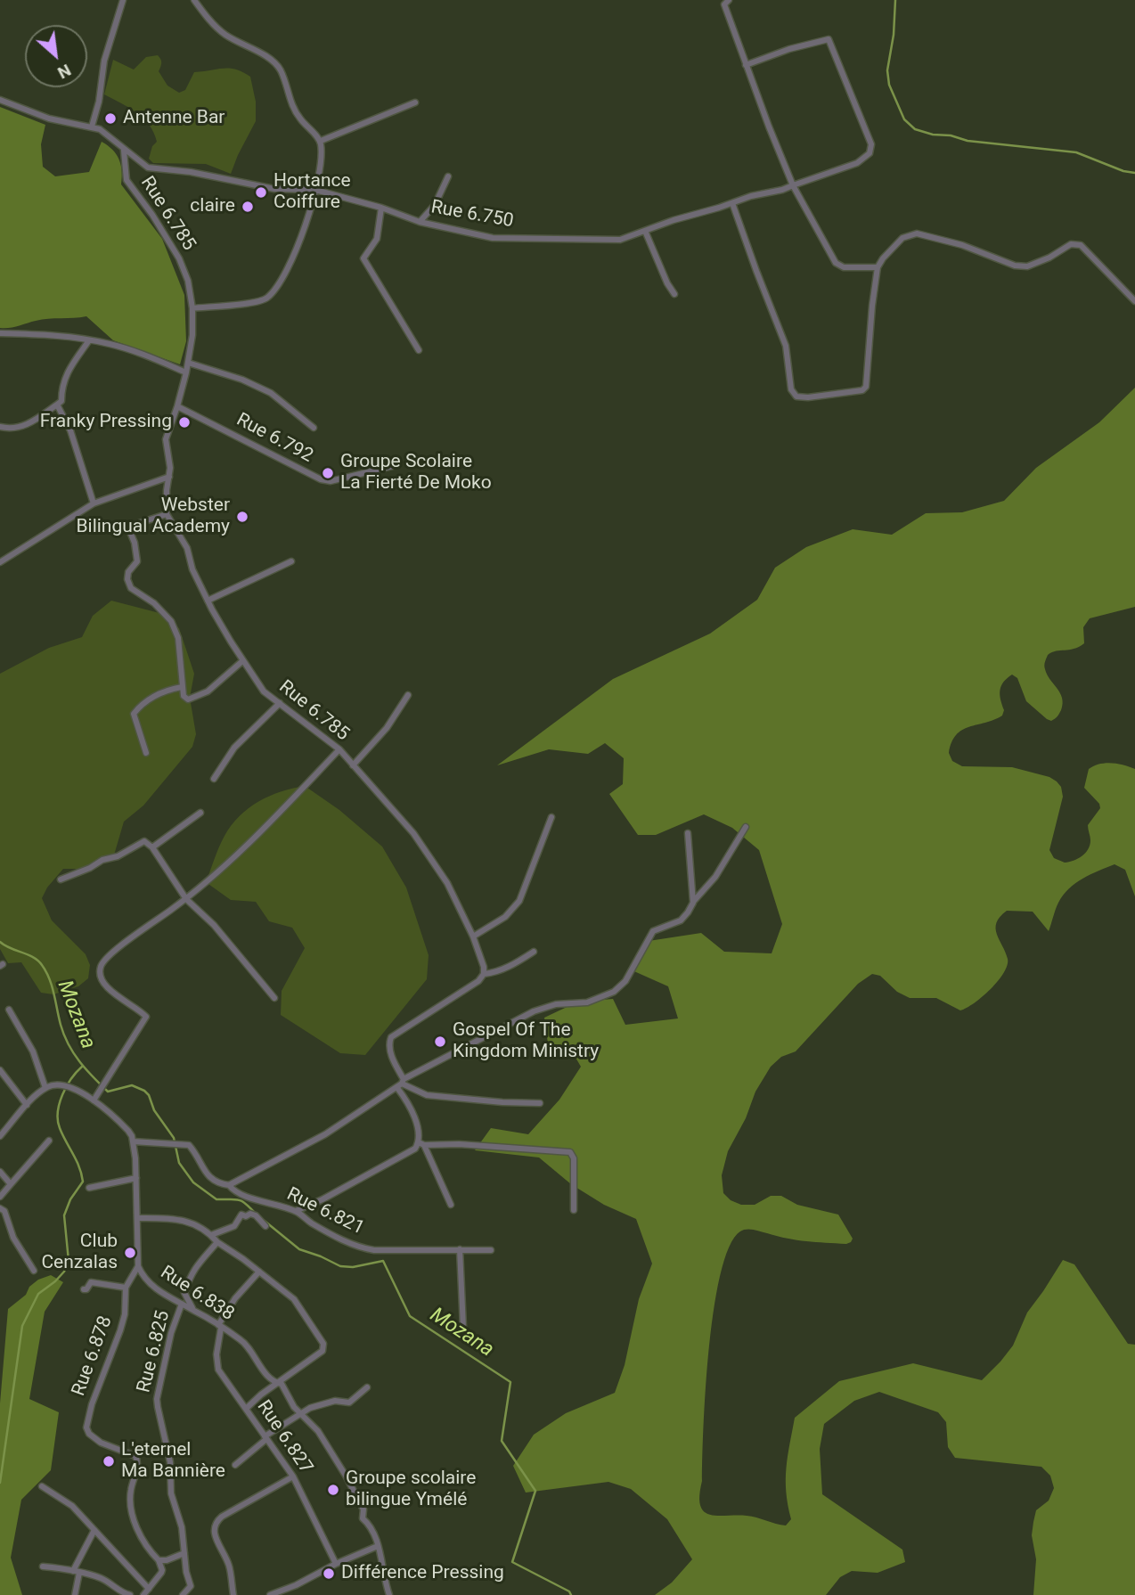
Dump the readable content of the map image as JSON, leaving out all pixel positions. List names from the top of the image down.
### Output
{
  "streets": {
    "street": [
      "Rue 6.785",
      "Rue 6.750",
      "Rue 6.792",
      "Rue 6.821",
      "Rue 6.838",
      "Rue 6.825",
      "Rue 6.878",
      "Rue 6.827"
    ]
  },
  "crossings": [
    ["Rue 6.785", "Rue 6.750"],
    ["Rue 6.785", "Rue 6.792"],
    ["Rue 6.821", "Rue 6.838"],
    ["Rue 6.838", "Rue 6.825"],
    ["Rue 6.838", "Rue 6.878"],
    ["Rue 6.838", "Rue 6.827"]
  ],
  "water": ["Mozana"],
  "places": [
    "Antenne Bar",
    "Hortance Coiffure",
    "claire",
    "Franky Pressing",
    "Groupe Scolaire La Fierté De Moko",
    "Webster Bilingual Academy",
    "Gospel Of The Kingdom Ministry",
    "Club Cenzalas",
    "L'eternel Ma Bannière",
    "Groupe scolaire bilingue Ymélé",
    "Différence Pressing"
  ],
  "north": "bottom right"
}
